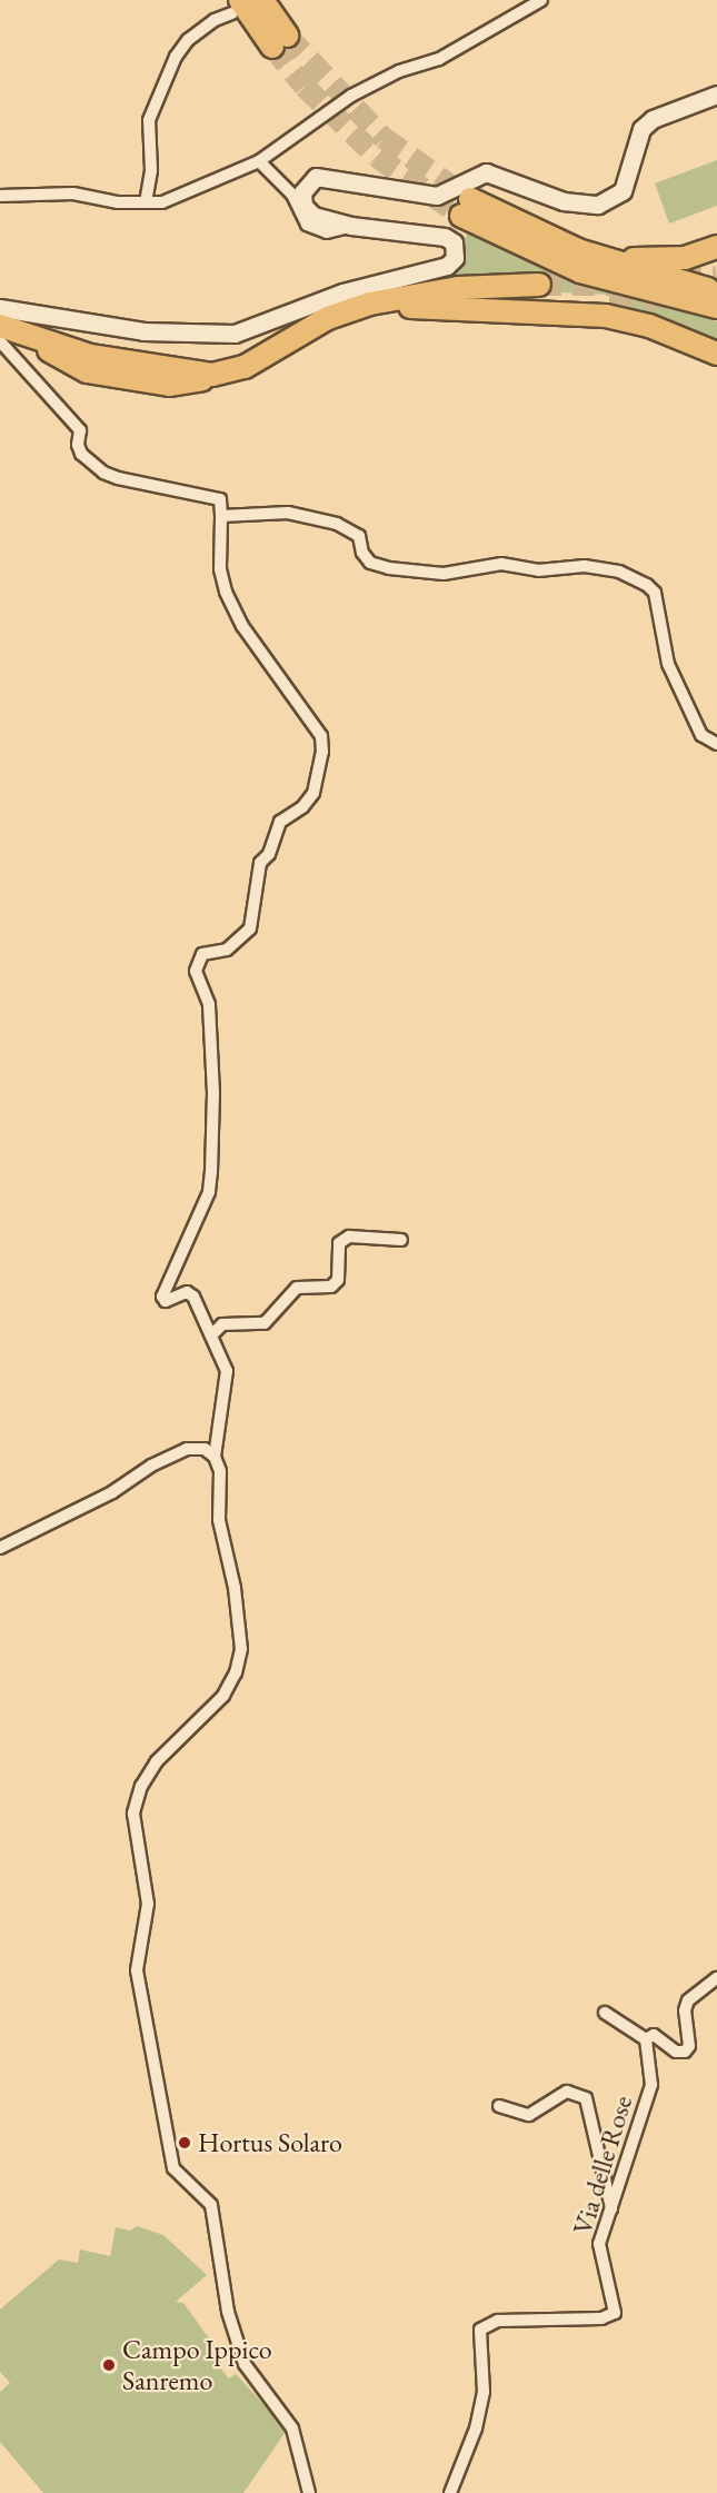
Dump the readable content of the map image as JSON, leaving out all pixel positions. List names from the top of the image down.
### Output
{
  "streets": {
    "street": ["Via delle Rose"]
  },
  "places": ["Hortus Solaro", "Campo Ippico Sanremo"]
}
